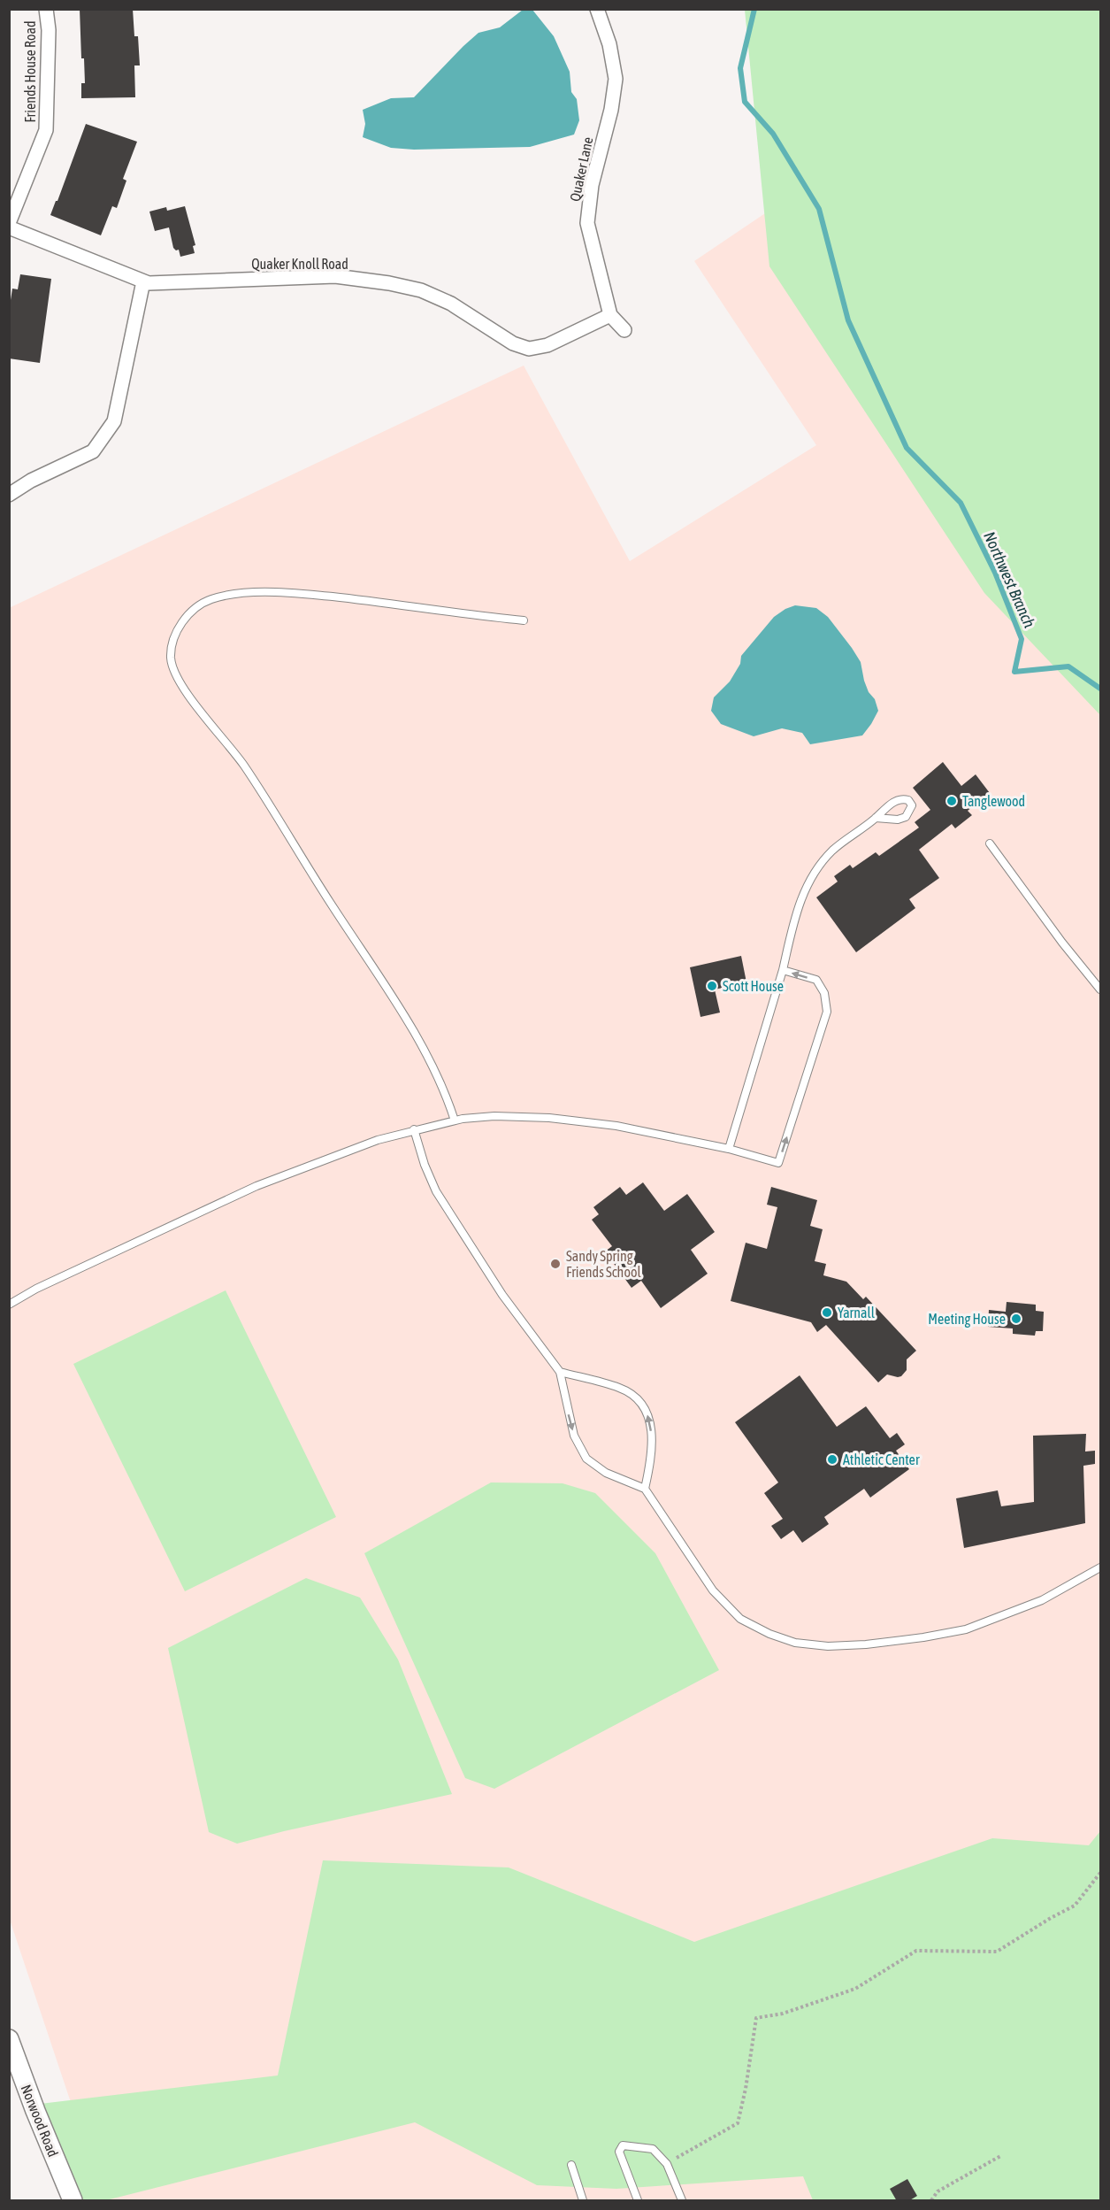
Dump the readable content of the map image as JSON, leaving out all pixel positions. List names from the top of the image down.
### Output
{
  "streets": {
    "main road": ["Norwood Road"],
    "street": ["Friends House Road", "Quaker Lane", "Quaker Knoll Road"]
  },
  "crossings": [
    ["Quaker Lane", "Quaker Knoll Road"]
  ],
  "water": ["Northwest Branch"],
  "places": [
    "Tanglewood",
    "Scott House",
    "Sandy Spring Friends School",
    "Yarnall",
    "Meeting House",
    "Athletic Center"
  ]
}
